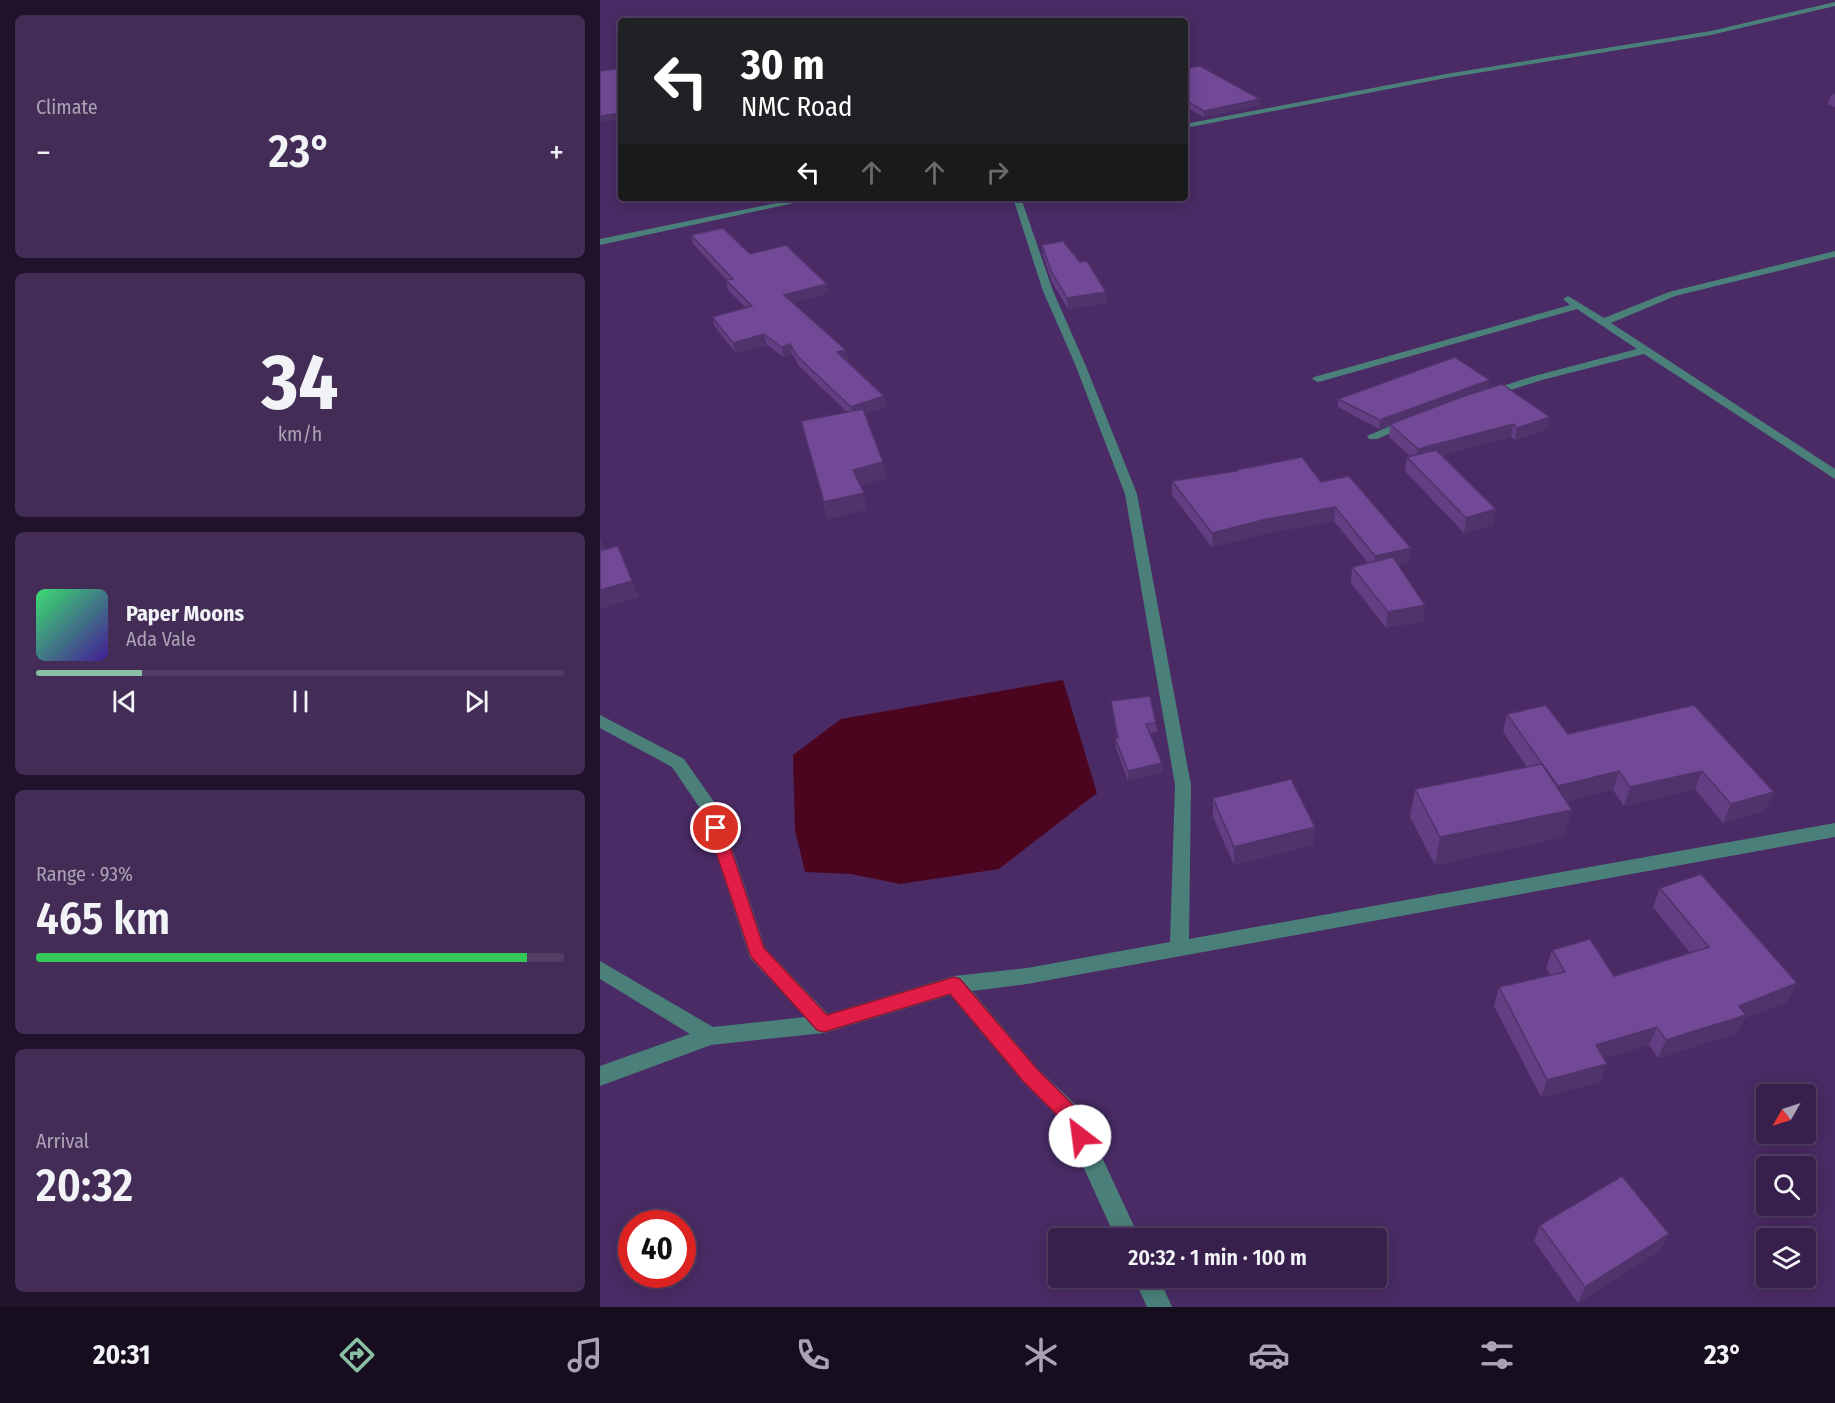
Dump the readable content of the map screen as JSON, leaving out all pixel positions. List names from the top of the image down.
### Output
{
  "north": "bottom left",
  "page": {
    "tile": [
      "Climate",
      ["34", "km/h"],
      ["Range · 93%", "465 km"],
      ["Arrival", "20:32"]
    ],
    "turn": ["30 m", "NMC Road"],
    "heat": ["−", "23°", "+"],
    "song": ["Paper Moons", "Ada Vale"],
    "limit": "40",
    "trip": "20:32 · 1 min · 100 m",
    "tabs": ["20:31", "23°"]
  }
}
